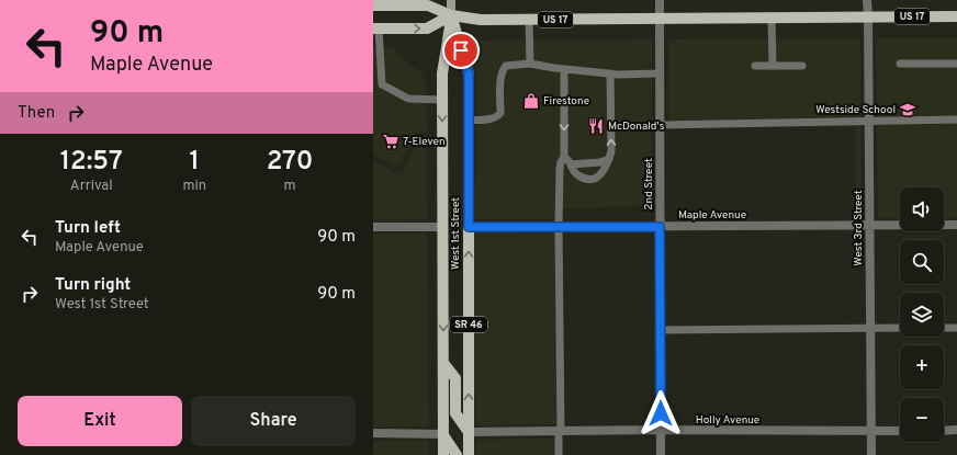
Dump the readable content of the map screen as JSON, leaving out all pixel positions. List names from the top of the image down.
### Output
{
  "streets": {
    "main road": ["US 17", "West 1st Street", "SR 46"],
    "street": [
      "2nd Street",
      "Maple Avenue",
      "West 3rd Street",
      "Holly Avenue"
    ]
  },
  "crossings": [
    ["US 17", "2nd Street"],
    ["US 17", "West 3rd Street"],
    ["US 17", "West 1st Street"],
    ["2nd Street", "Maple Avenue"],
    ["2nd Street", "Holly Avenue"],
    ["Maple Avenue", "West 3rd Street"],
    ["Maple Avenue", "West 1st Street"],
    ["West 3rd Street", "Holly Avenue"],
    ["West 1st Street", "Holly Avenue"]
  ],
  "places": {
    "shop": ["Firestone"],
    "school or university": ["Westside School"],
    "restaurant": ["McDonald's"],
    "supermarket": ["7-Eleven"]
  },
  "page": {
    "turn": ["90 m", "Maple Avenue"],
    "then": "Then",
    "eta": [
      "12:57",
      "Arrival",
      "1",
      "min",
      "270",
      "m"
    ],
    "map_buttons": ["+", "−"],
    "list": [
      {
        "name": "Turn left",
        "note": "Maple Avenue",
        "value": "90 m"
      },
      {
        "name": "Turn right",
        "note": "West 1st Street",
        "value": "90 m"
      }
    ],
    "buttons": ["Exit", "Share"]
  }
}
